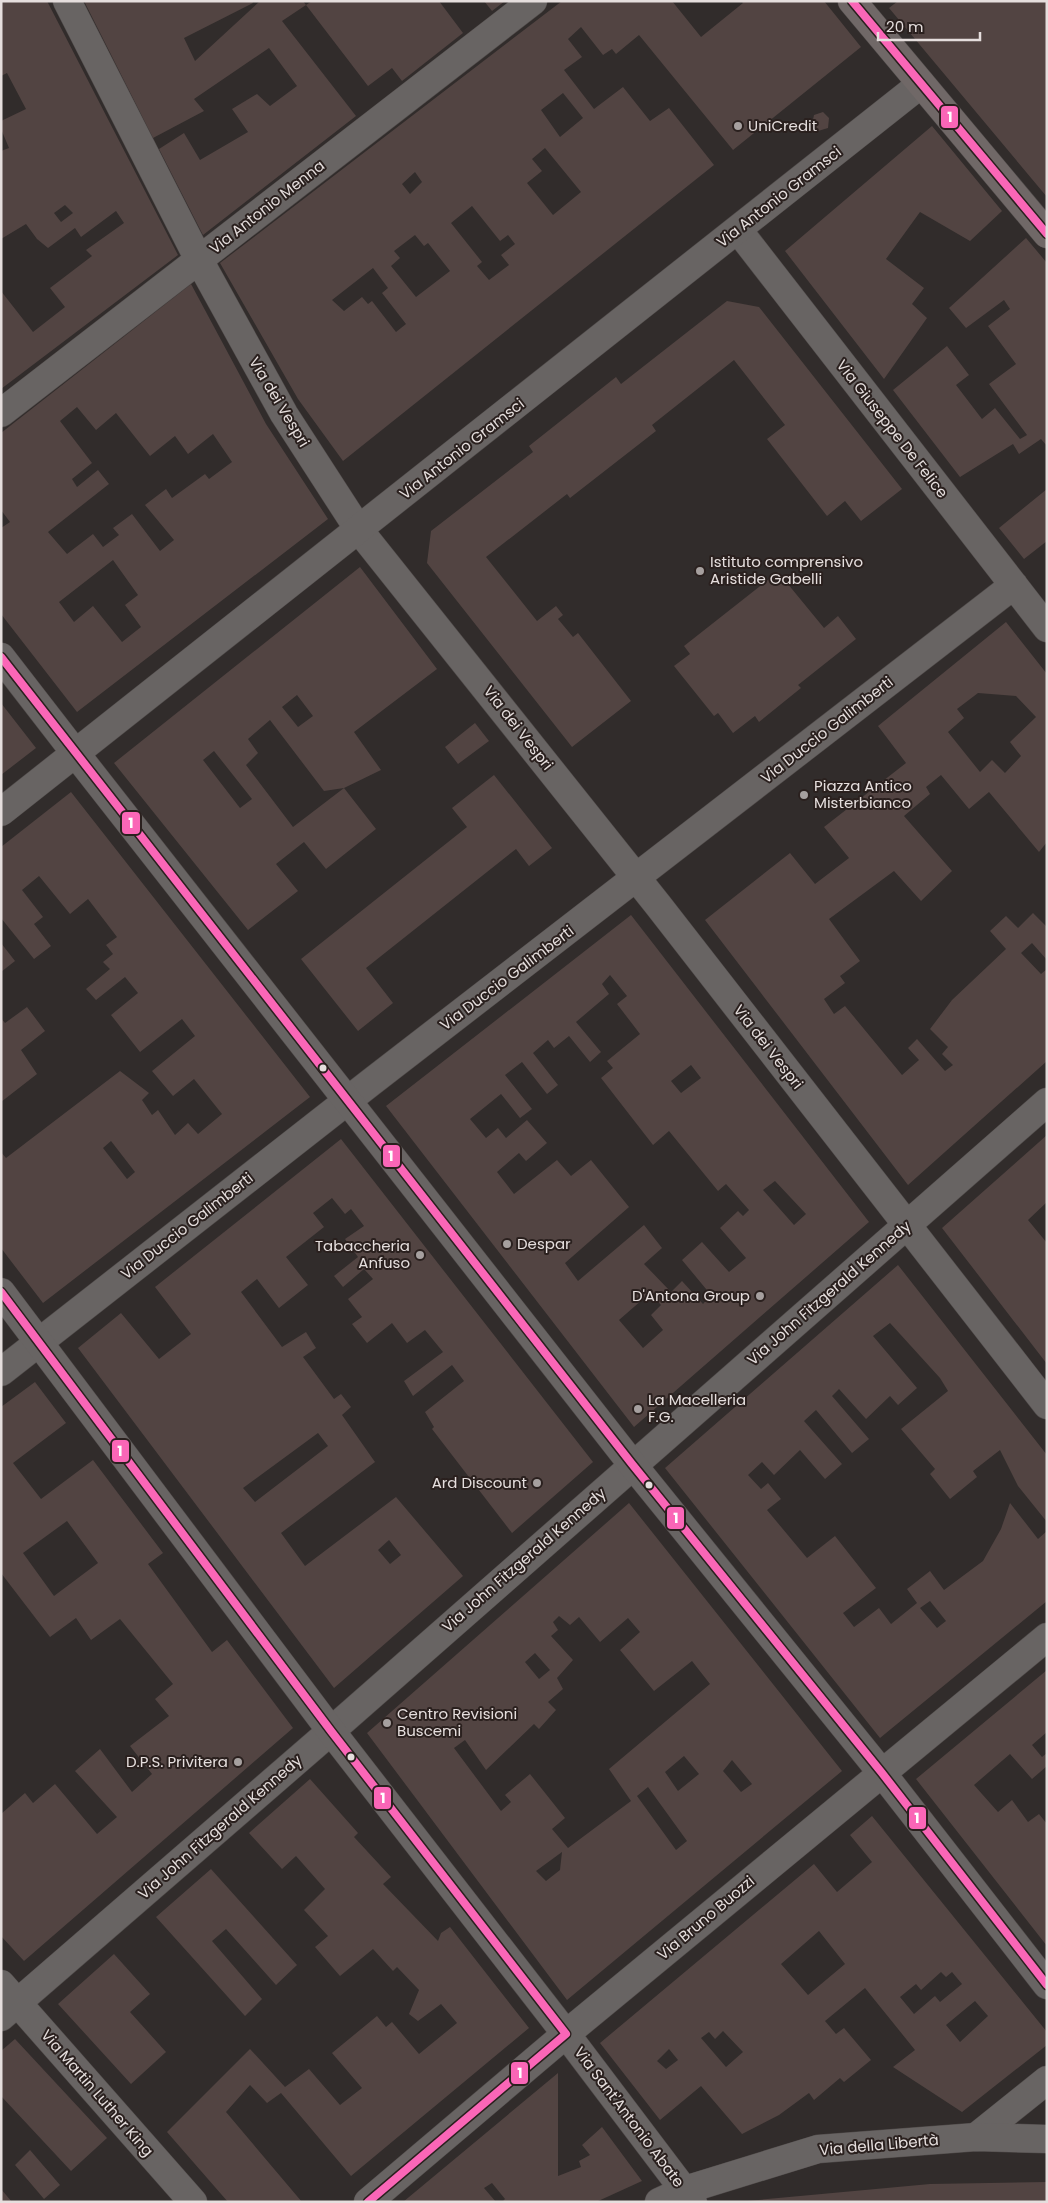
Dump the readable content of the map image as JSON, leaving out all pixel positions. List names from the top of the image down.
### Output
{
  "streets": {
    "street": [
      "Via Antonio Gramsci",
      "Via Antonio Menna",
      "Via dei Vespri",
      "Via Giuseppe De Felice",
      "Via Duccio Galimberti",
      "Via John Fitzgerald Kennedy",
      "Via Bruno Buozzi",
      "Via Martin Luther King",
      "Via Sant'Antonio Abate",
      "Via della Libertà"
    ]
  },
  "crossings": [
    ["Via Antonio Gramsci", "Via dei Vespri"],
    ["Via Antonio Gramsci", "Via Giuseppe De Felice"],
    ["Via Antonio Menna", "Via dei Vespri"],
    ["Via dei Vespri", "Via Duccio Galimberti"],
    ["Via dei Vespri", "Via John Fitzgerald Kennedy"],
    ["Via Giuseppe De Felice", "Via Duccio Galimberti"],
    ["Via Duccio Galimberti", "Via Sant'Antonio Abate"],
    ["Via John Fitzgerald Kennedy", "Via Martin Luther King"],
    ["Via John Fitzgerald Kennedy", "Via Sant'Antonio Abate"],
    ["Via Bruno Buozzi", "Via Sant'Antonio Abate"],
    ["Via Sant'Antonio Abate", "Via della Libertà"]
  ],
  "places": [
    "UniCredit",
    "Istituto comprensivo Aristide Gabelli",
    "Piazza Antico Misterbianco",
    "Despar",
    "Tabaccheria Anfuso",
    "D'Antona Group",
    "La Macelleria F.G.",
    "Ard Discount",
    "Centro Revisioni Buscemi",
    "D.P.S. Privitera"
  ],
  "lines": ["transit line 1"],
  "scale_bar": "20 m"
}
